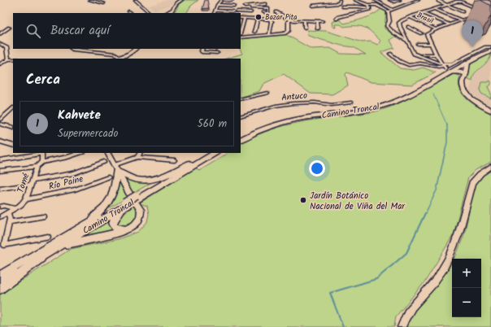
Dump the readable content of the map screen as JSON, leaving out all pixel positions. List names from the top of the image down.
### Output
{
  "streets": {
    "main road": ["Camino Troncal"],
    "street": [
      "Brasil",
      "Antuco",
      "Río Paine",
      "Tomé"
    ]
  },
  "crossings": [
    ["Río Paine", "Tomé"]
  ],
  "places": ["Bazar Pita", "Jardín Botánico Nacional de Viña del Mar"],
  "page": {
    "search": "Buscar aquí",
    "pins": "1",
    "heading": "Cerca",
    "list": [
      {
        "mark": "1",
        "name": "Kahvete",
        "note": "Supermercado",
        "value": "560 m"
      }
    ],
    "map_buttons": ["+", "−"]
  }
}
